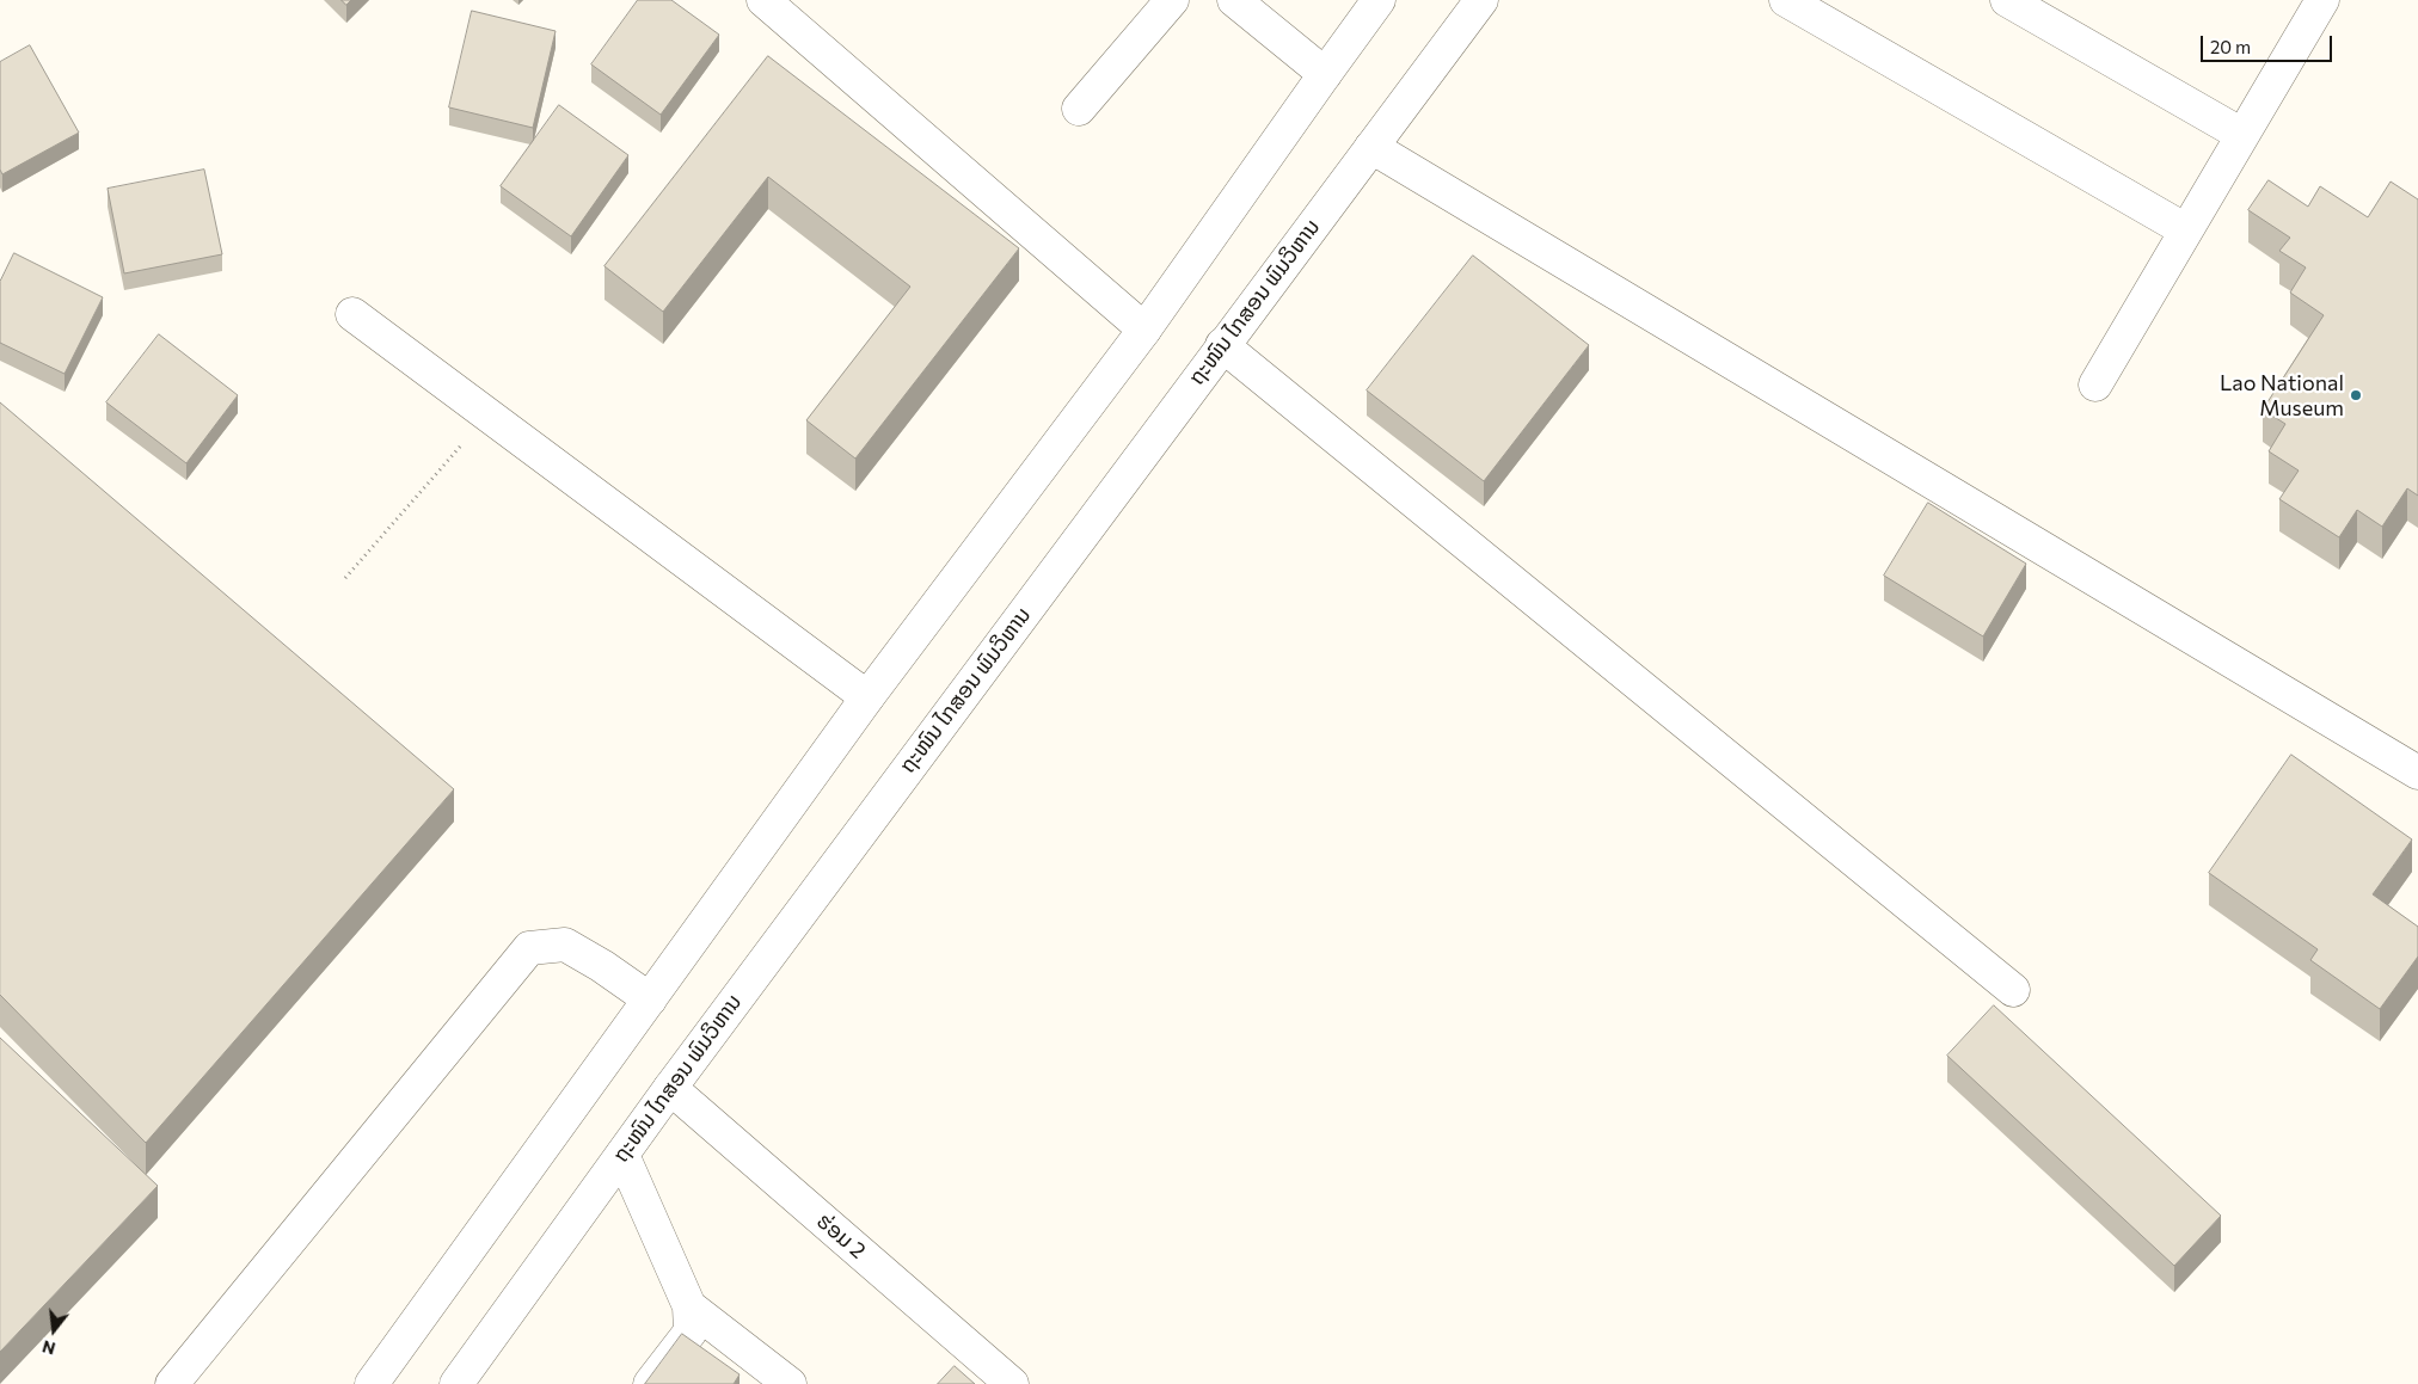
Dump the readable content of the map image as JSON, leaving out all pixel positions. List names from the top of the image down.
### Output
{
  "streets": {
    "main road": ["ຖະໜົນ ໄກສອນ ພົມວິຫານ", "ຮ່ອມ 2"]
  },
  "crossings": [
    ["ຖະໜົນ ໄກສອນ ພົມວິຫານ", "ຮ່ອມ 2"]
  ],
  "places": ["Lao National Museum"],
  "scale_bar": "20 m",
  "north": "bottom"
}
